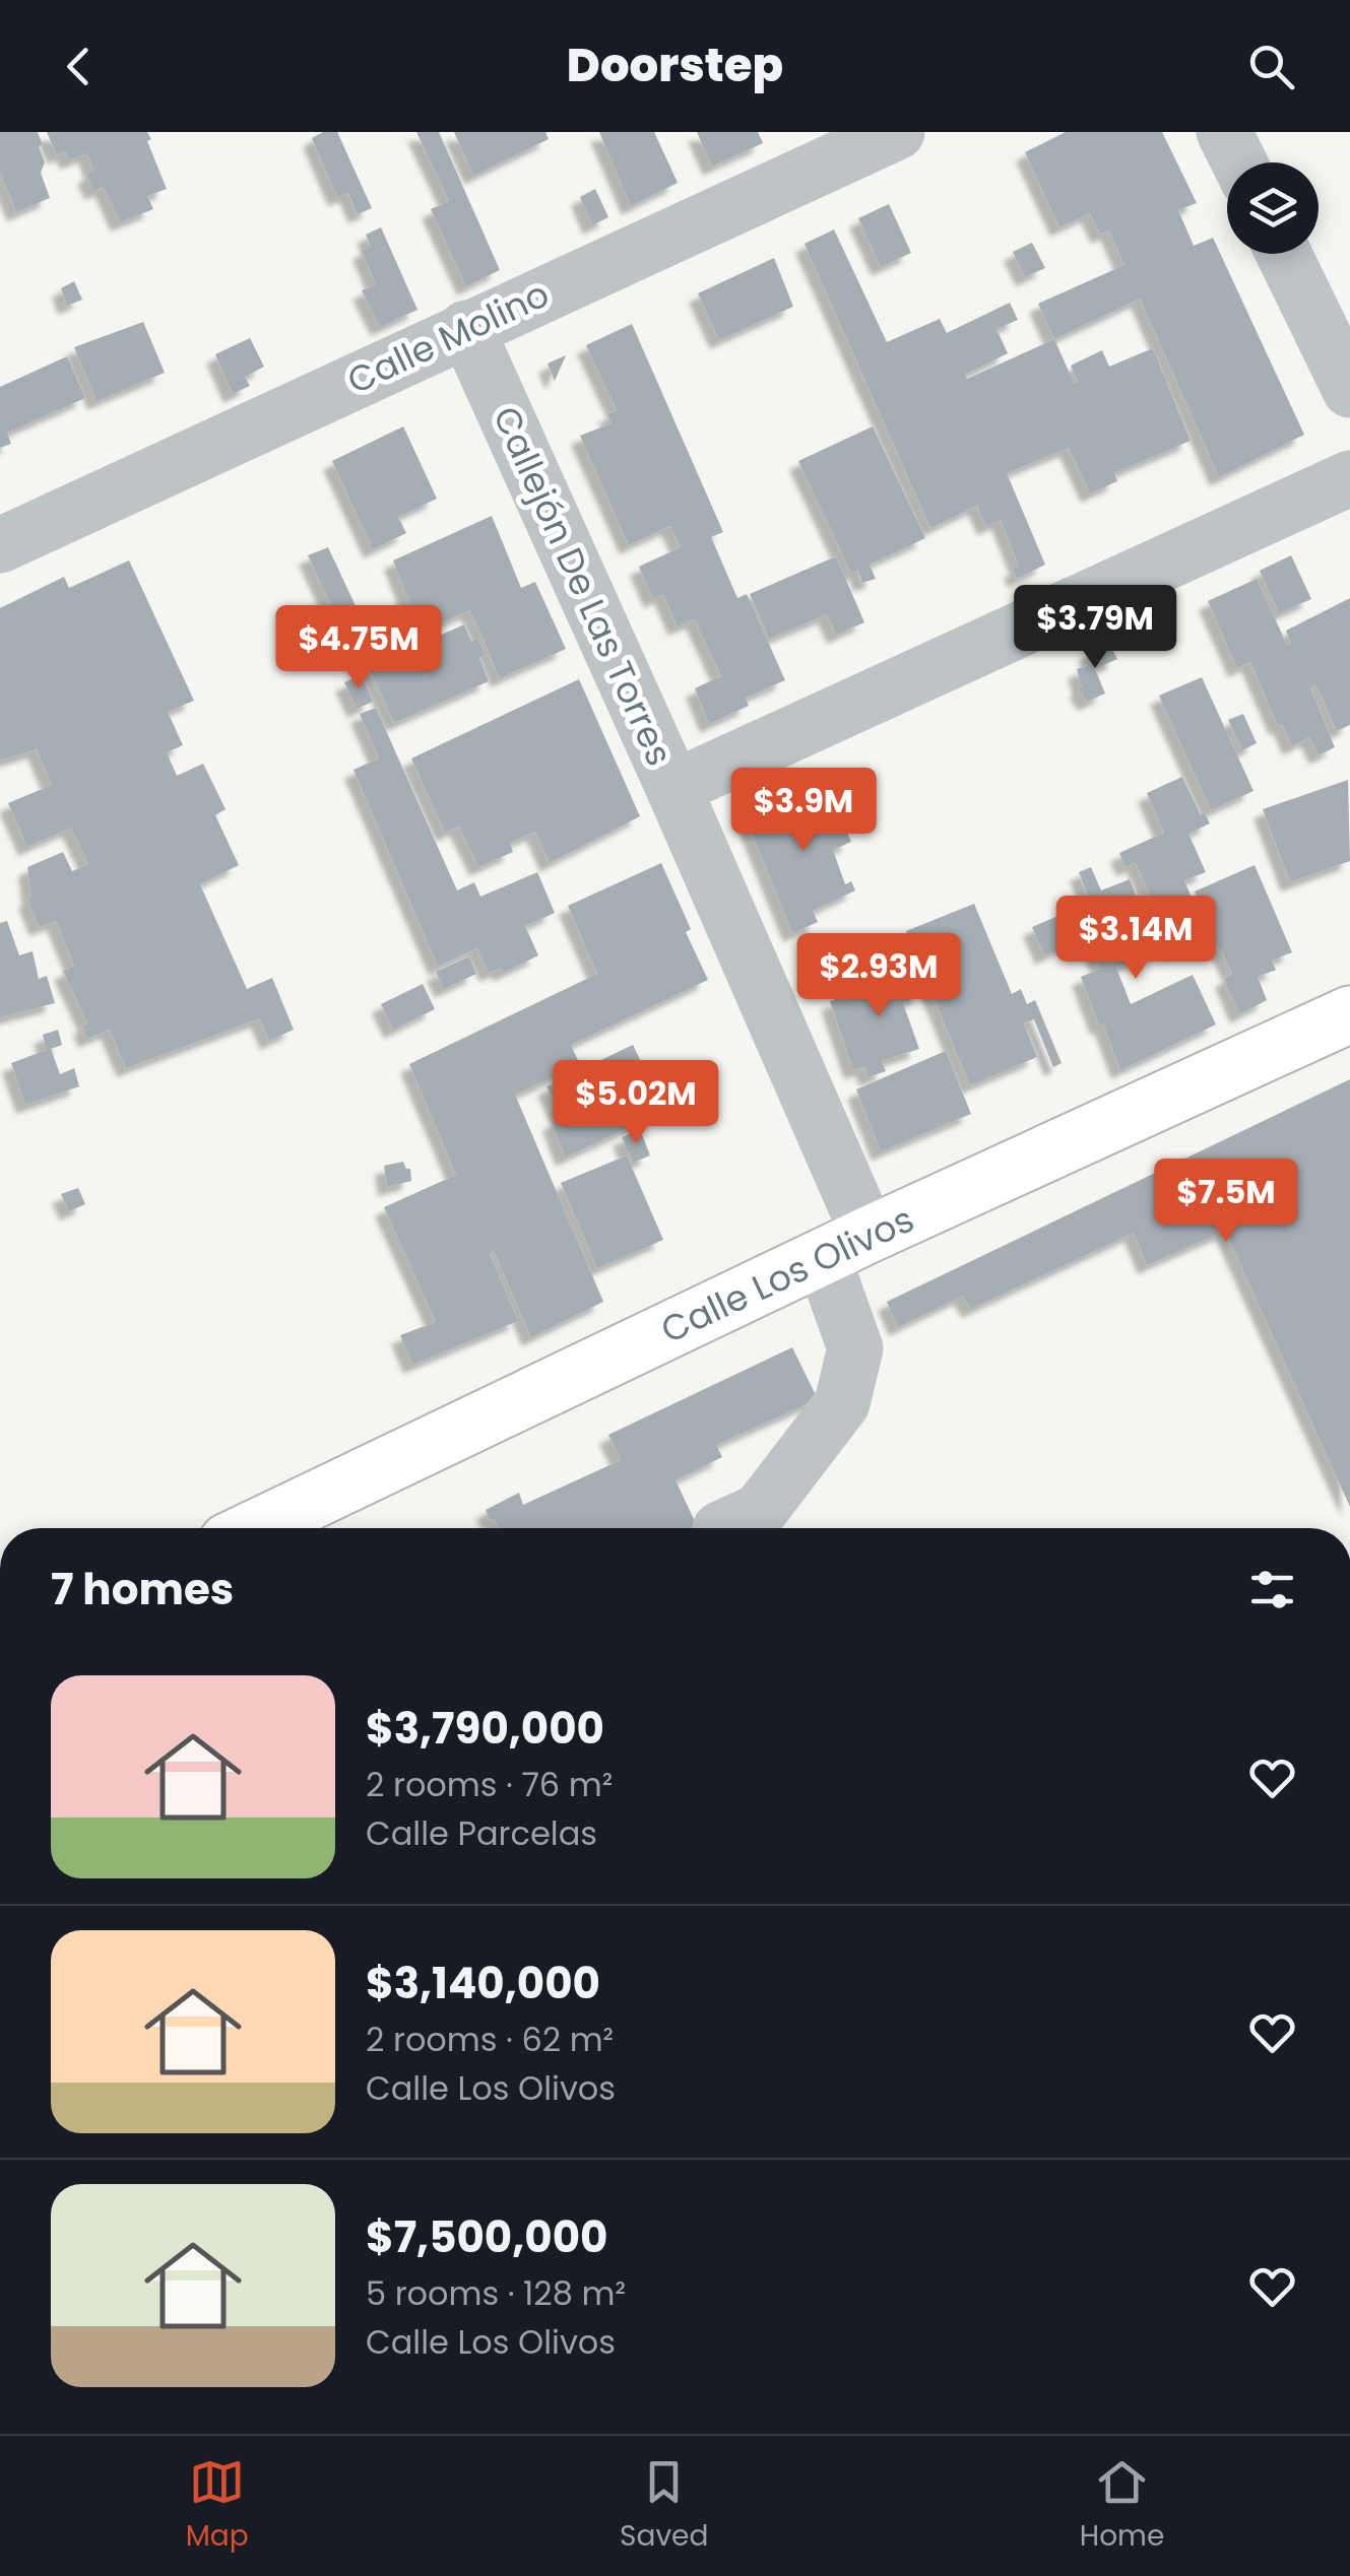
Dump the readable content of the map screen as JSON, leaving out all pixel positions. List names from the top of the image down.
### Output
{
  "streets": {
    "main road": ["Calle Los Olivos"],
    "street": ["Calle Molino", "Callejón De Las Torres"]
  },
  "crossings": [
    ["Calle Molino", "Callejón De Las Torres"],
    ["Callejón De Las Torres", "Calle Los Olivos"]
  ],
  "page": {
    "header": "Doorstep",
    "price": [
      "$3.79M",
      "$4.75M",
      "$3.9M",
      "$3.14M",
      "$2.93M",
      "$5.02M",
      "$7.5M"
    ],
    "heading": "7 homes",
    "list": [
      {
        "name": "$3,790,000",
        "note": "2 rooms · 76 m² · Calle Parcelas"
      },
      {
        "name": "$3,140,000",
        "note": "2 rooms · 62 m² · Calle Los Olivos"
      },
      {
        "name": "$7,500,000",
        "note": "5 rooms · 128 m² · Calle Los Olivos"
      }
    ],
    "tabs": ["Map", "Saved", "Home"]
  }
}
